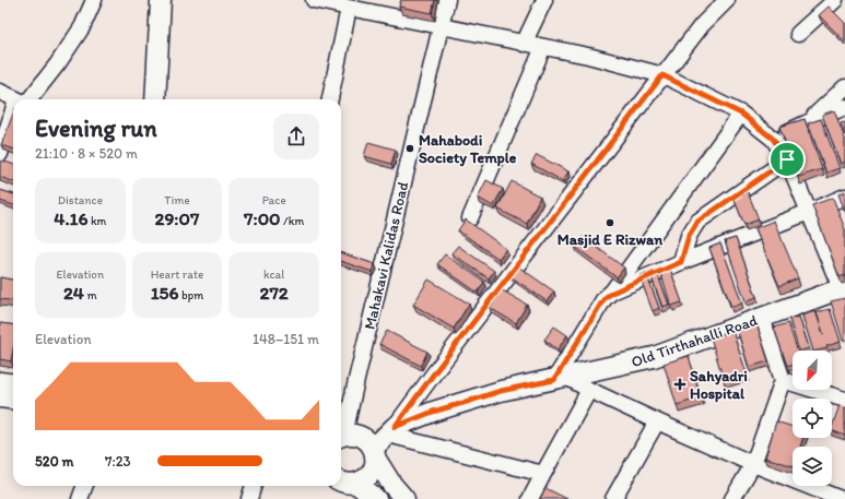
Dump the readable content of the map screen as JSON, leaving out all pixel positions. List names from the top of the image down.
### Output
{
  "streets": {
    "main road": ["Old Tirthahalli Road"],
    "street": ["Mahakavi Kalidas Road"]
  },
  "places": {
    "other": ["Mahabodi Society Temple", "Masjid E Rizwan"],
    "health": ["Sahyadri Hospital"]
  },
  "north": "bottom left",
  "page": {
    "heading": ["Evening run", "21:10 · 8 × 520 m"],
    "stats": [
      ["Distance", "4.16 km"],
      ["Time", "29:07"],
      ["Pace", "7:00 /km"],
      ["Elevation", "24 m"],
      ["Heart rate", "156 bpm"],
      ["kcal", "272"]
    ],
    "chart": ["Elevation", "148–151 m"],
    "list": [
      {
        "name": "520 m",
        "note": "7:23"
      }
    ]
  }
}
